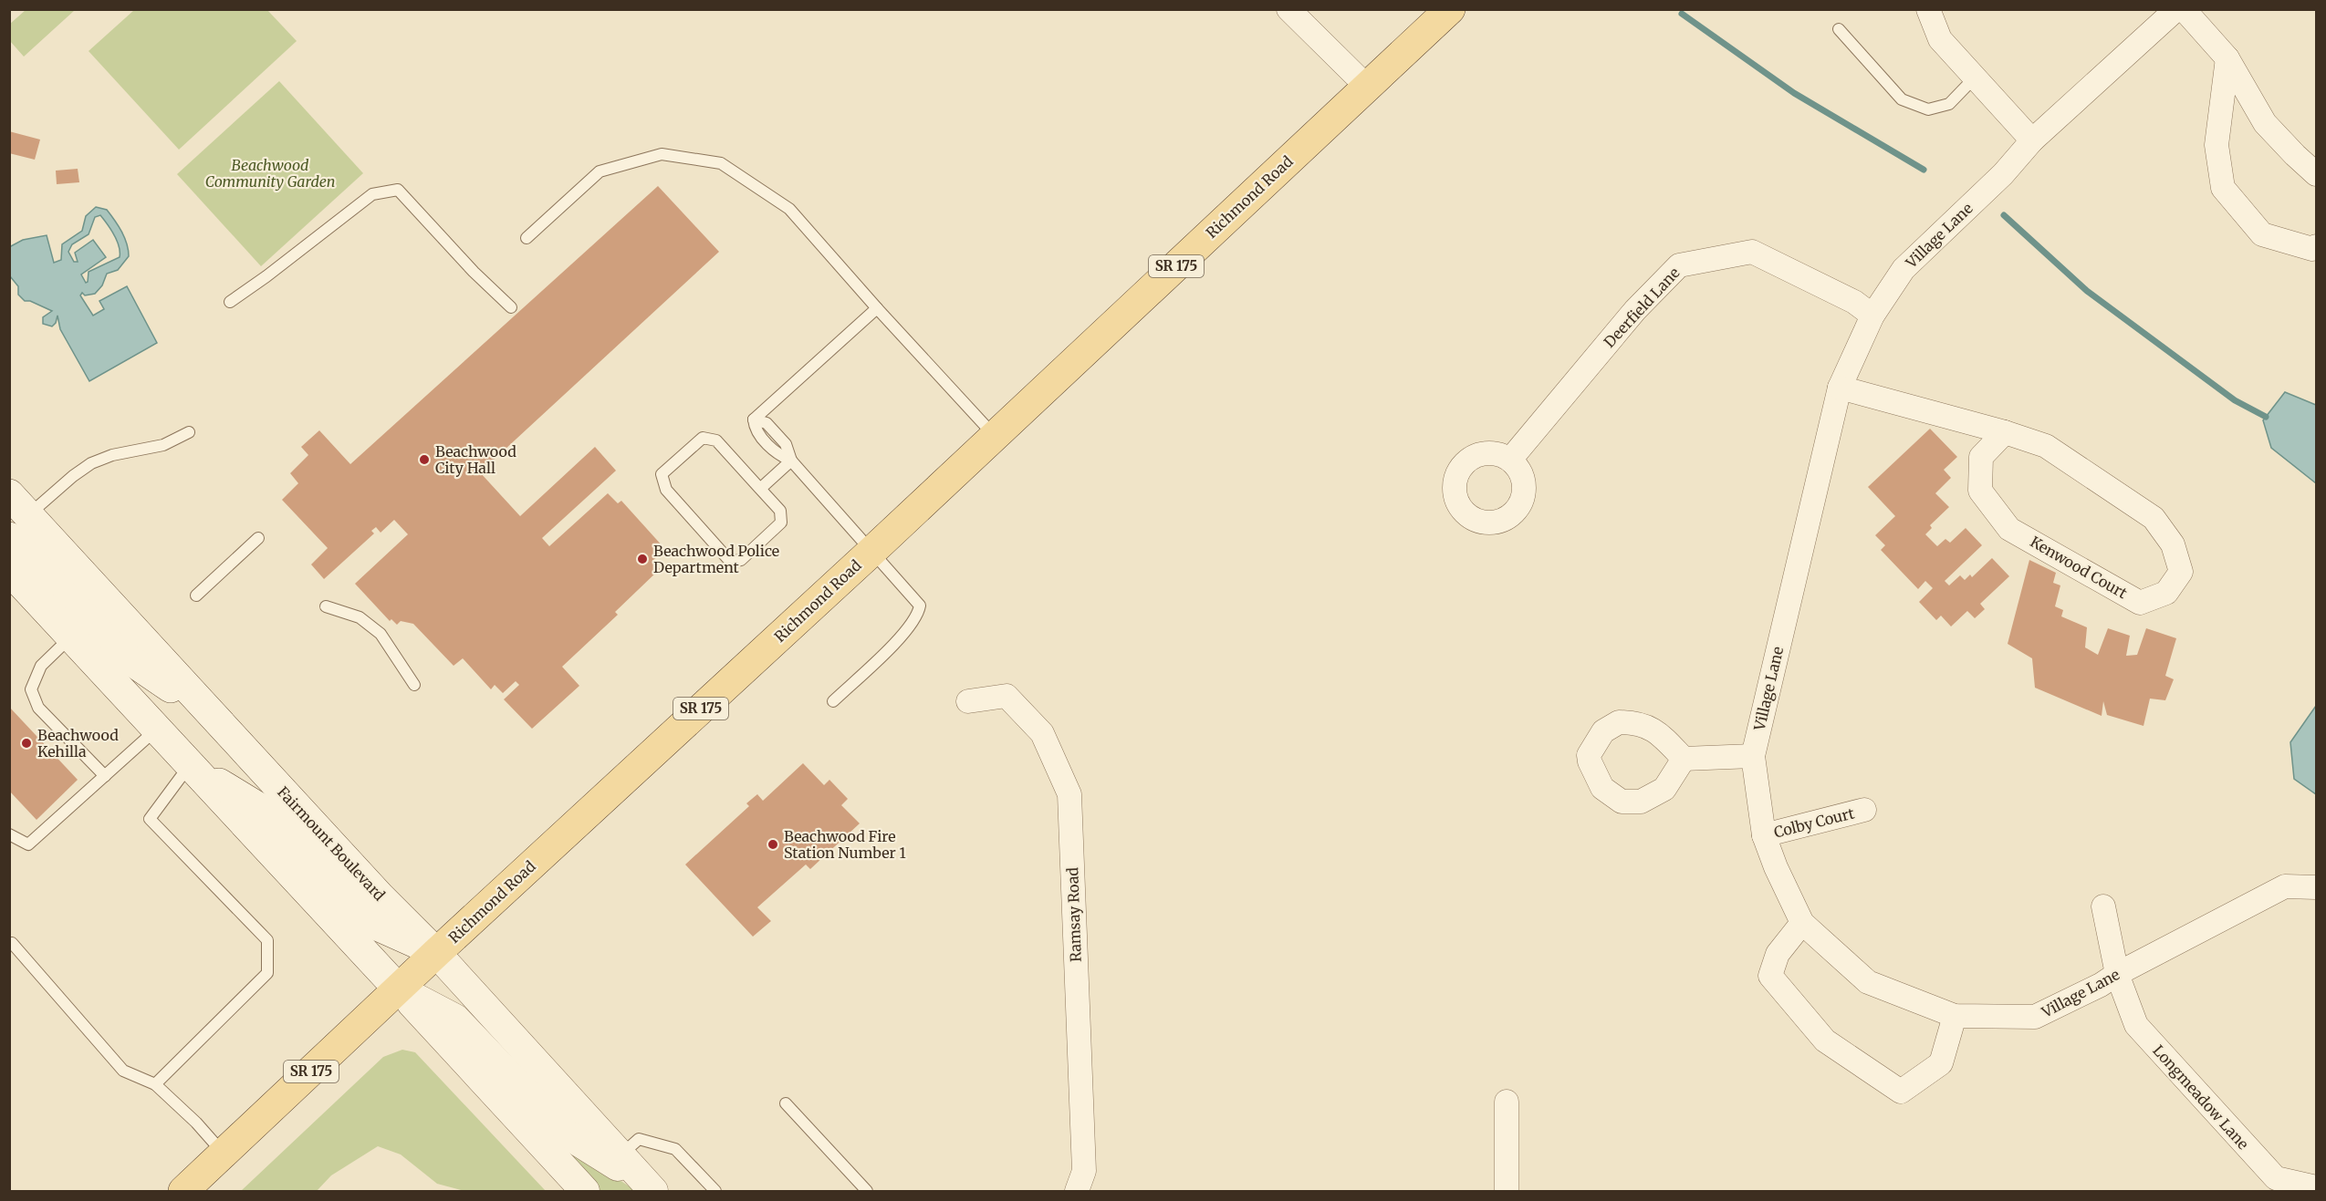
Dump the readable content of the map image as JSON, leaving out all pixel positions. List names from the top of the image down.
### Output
{
  "streets": {
    "main road": ["Richmond Road", "SR 175", "Fairmount Boulevard"],
    "street": [
      "Village Lane",
      "Deerfield Lane",
      "Kenwood Court",
      "Colby Court",
      "Ramsay Road",
      "Longmeadow Lane"
    ]
  },
  "crossings": [
    ["Richmond Road", "Fairmount Boulevard"],
    ["Village Lane", "Deerfield Lane"],
    ["Village Lane", "Kenwood Court"],
    ["Village Lane", "Colby Court"],
    ["Village Lane", "Longmeadow Lane"]
  ],
  "parks": ["Beachwood Community Garden"],
  "places": [
    "Beachwood City Hall",
    "Beachwood Police Department",
    "Beachwood Kehilla",
    "Beachwood Fire Station Number 1"
  ]
}
